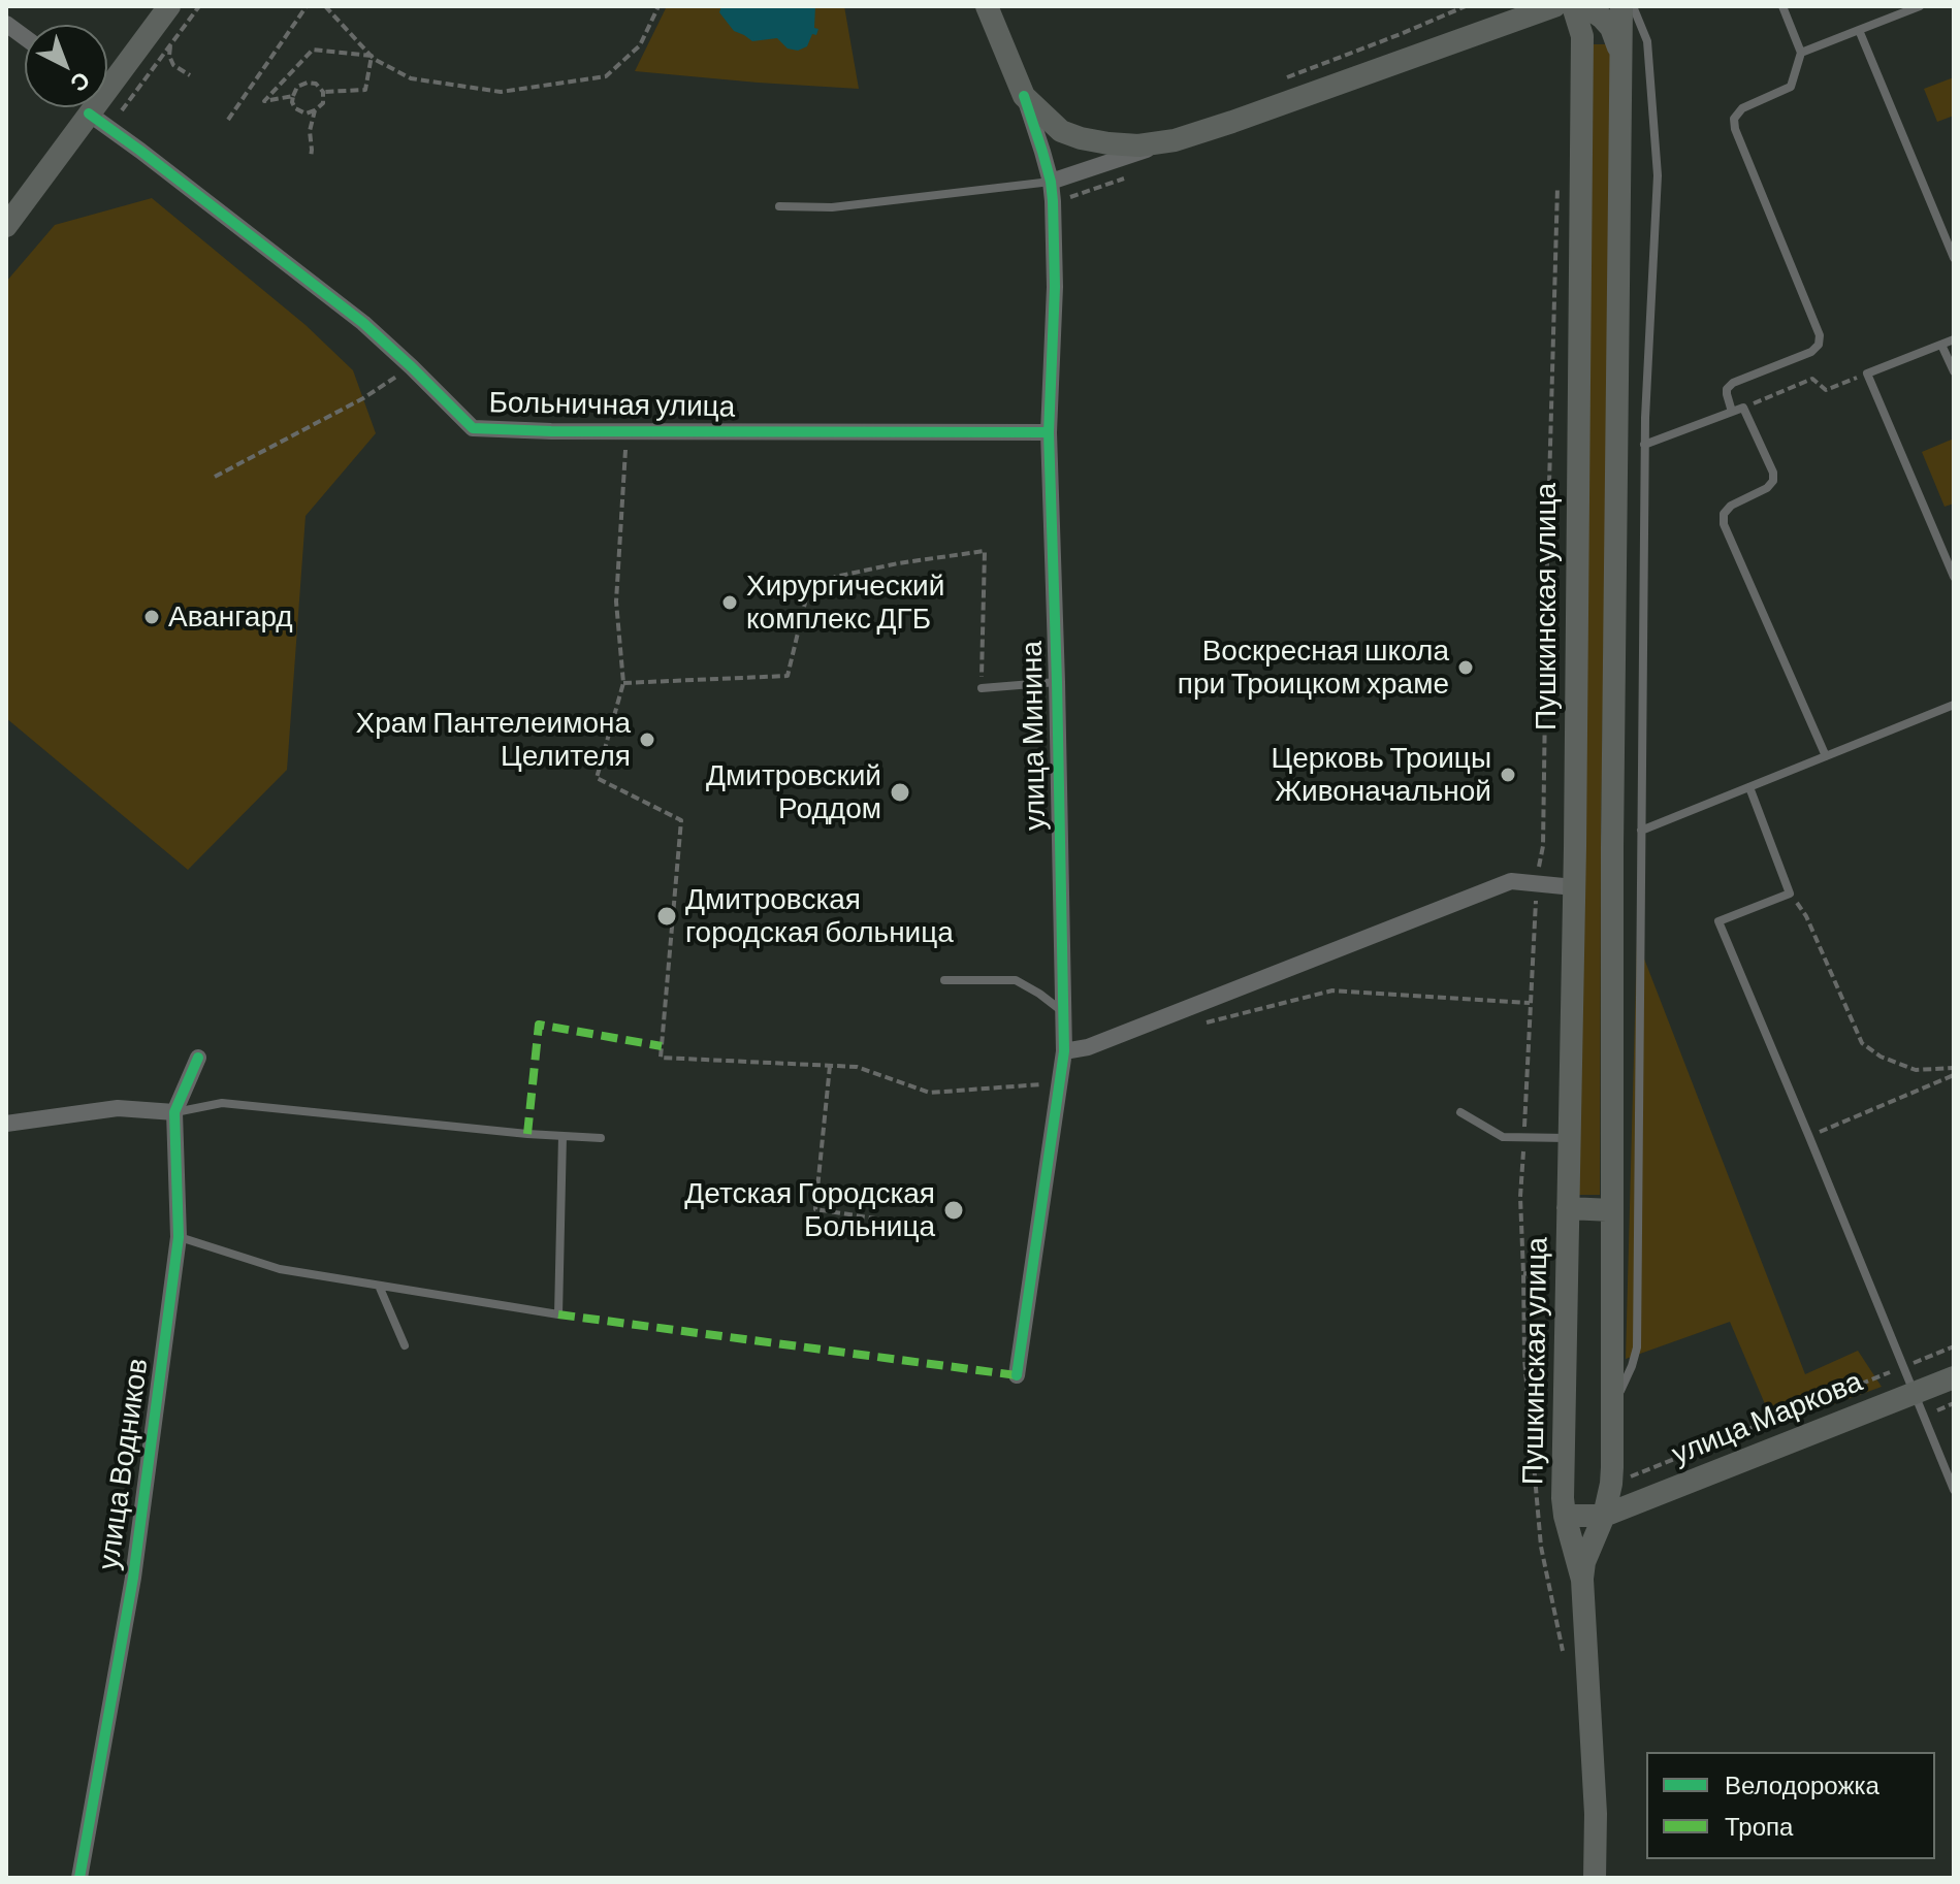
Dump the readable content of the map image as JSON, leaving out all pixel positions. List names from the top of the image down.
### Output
{
  "streets": {
    "main road": ["Пушкинская улица", "улица Минина", "улица Маркова"],
    "street": ["Больничная улица", "улица Водников"]
  },
  "crossings": [
    ["Больничная улица", "улица Минина"],
    ["Пушкинская улица", "улица Маркова"]
  ],
  "places": [
    "Хирургический комплекс ДГБ",
    "Авангард",
    "Воскресная школа при Троицком храме",
    "Храм Пантелеимона Целителя",
    "Церковь Троицы Живоначальной",
    "Дмитровский Роддом",
    "Дмитровская городская больница",
    "Детская Городская Больница"
  ],
  "legend": ["Велодорожка", "Тропа"],
  "north": "bottom right"
}
